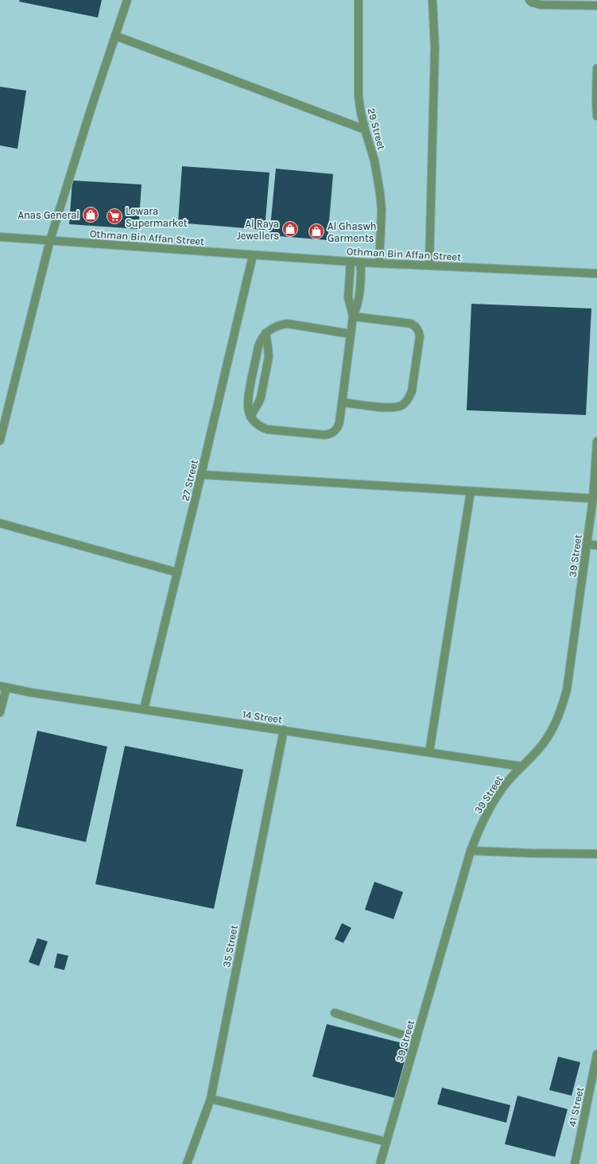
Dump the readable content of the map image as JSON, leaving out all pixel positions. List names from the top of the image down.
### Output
{
  "streets": {
    "street": [
      "29 Street",
      "Othman Bin Affan Street",
      "27 Street",
      "39 Street",
      "14 Street",
      "35 Street",
      "41 Street"
    ]
  },
  "crossings": [
    ["29 Street", "Othman Bin Affan Street"],
    ["Othman Bin Affan Street", "27 Street"],
    ["27 Street", "14 Street"],
    ["39 Street", "14 Street"],
    ["14 Street", "35 Street"]
  ],
  "places": {
    "shop": ["Anas General", "Al Raya Jewellers", "Al Ghaswh Garments"],
    "supermarket": ["Lewara Supermarket"]
  }
}
